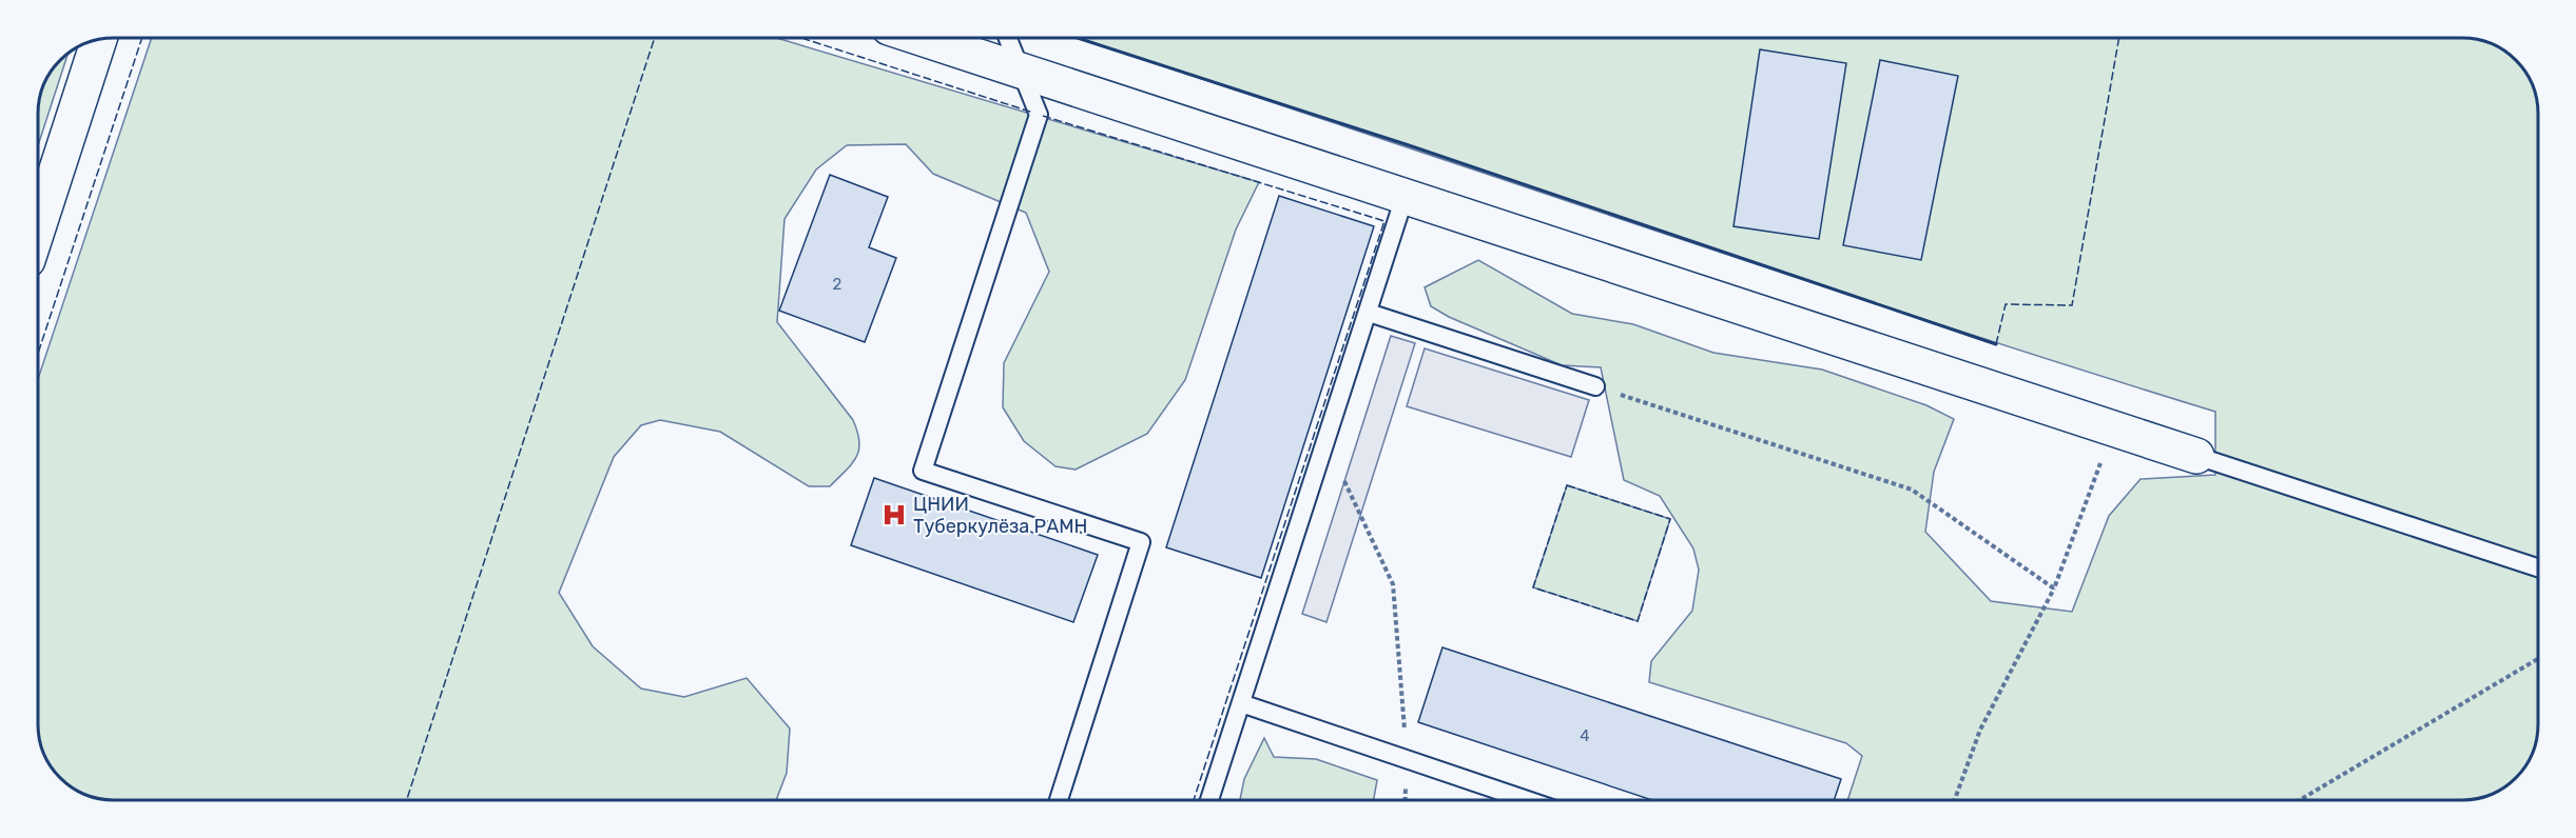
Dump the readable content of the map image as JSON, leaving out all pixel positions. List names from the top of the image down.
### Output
{
  "places": {
    "hospital": ["ЦНИИ Туберкулёза РАМН"]
  },
  "house_numbers": ["2", "4"]
}
